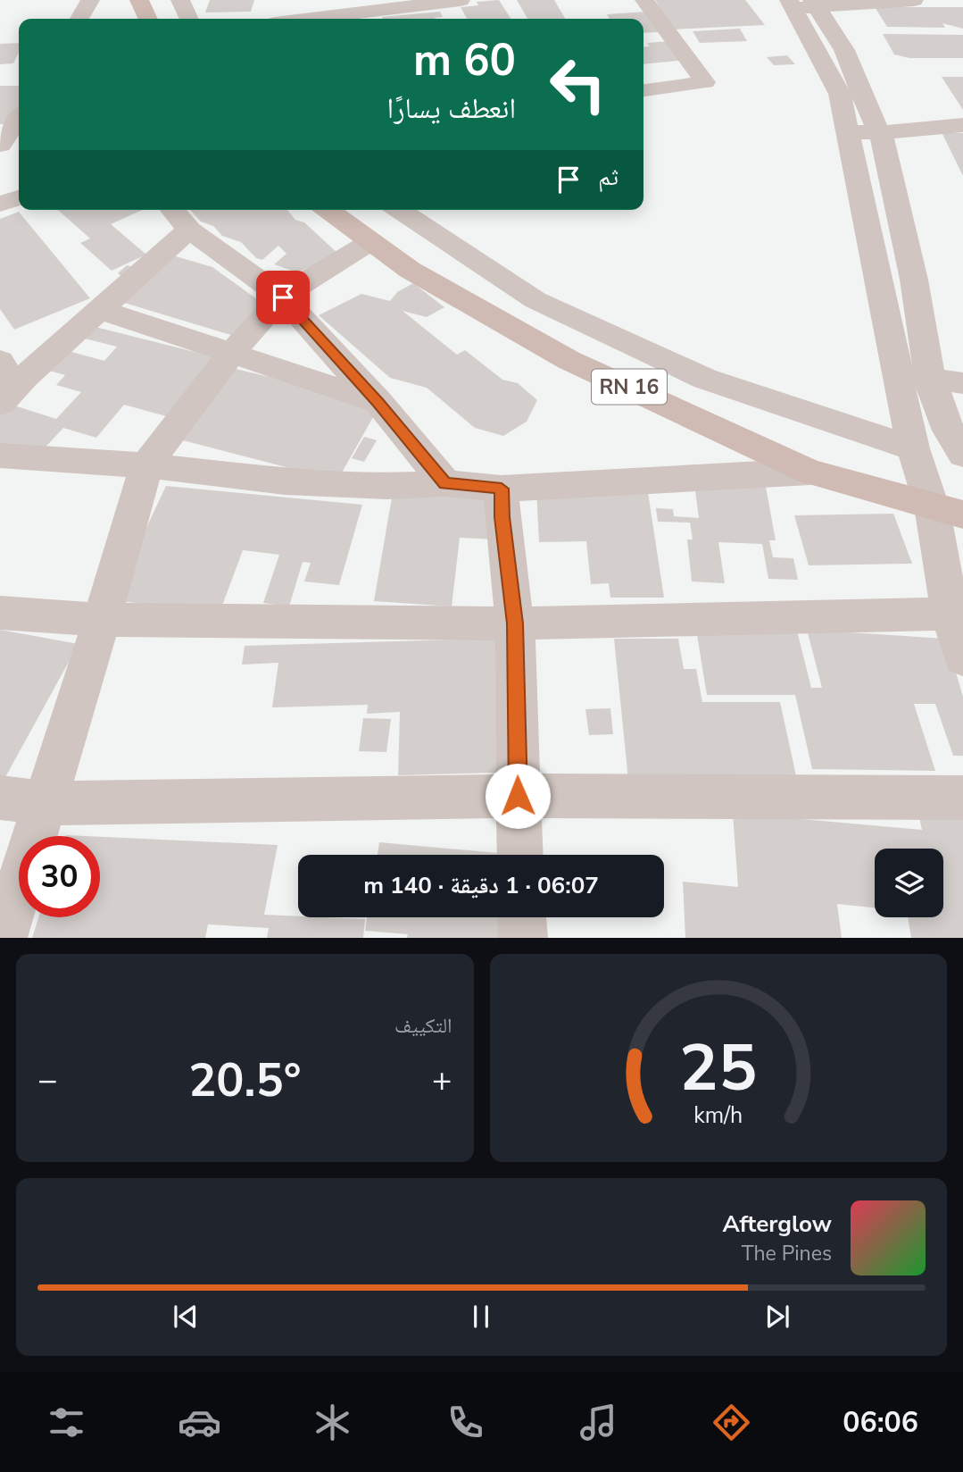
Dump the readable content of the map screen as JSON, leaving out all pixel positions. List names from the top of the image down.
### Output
{
  "streets": {
    "main road": ["RN 16"]
  },
  "page": {
    "turn": ["60 m", "انعطف يسارًا"],
    "then": "ثم",
    "limit": "30",
    "trip": "06:07 · 1 دقيقة · 140 m",
    "tile": "التكييف",
    "heat": ["−", "20.5°", "+"],
    "song": ["Afterglow", "The Pines"],
    "tabs": "06:06",
    "gauge": ["25", "km/h"]
  }
}
